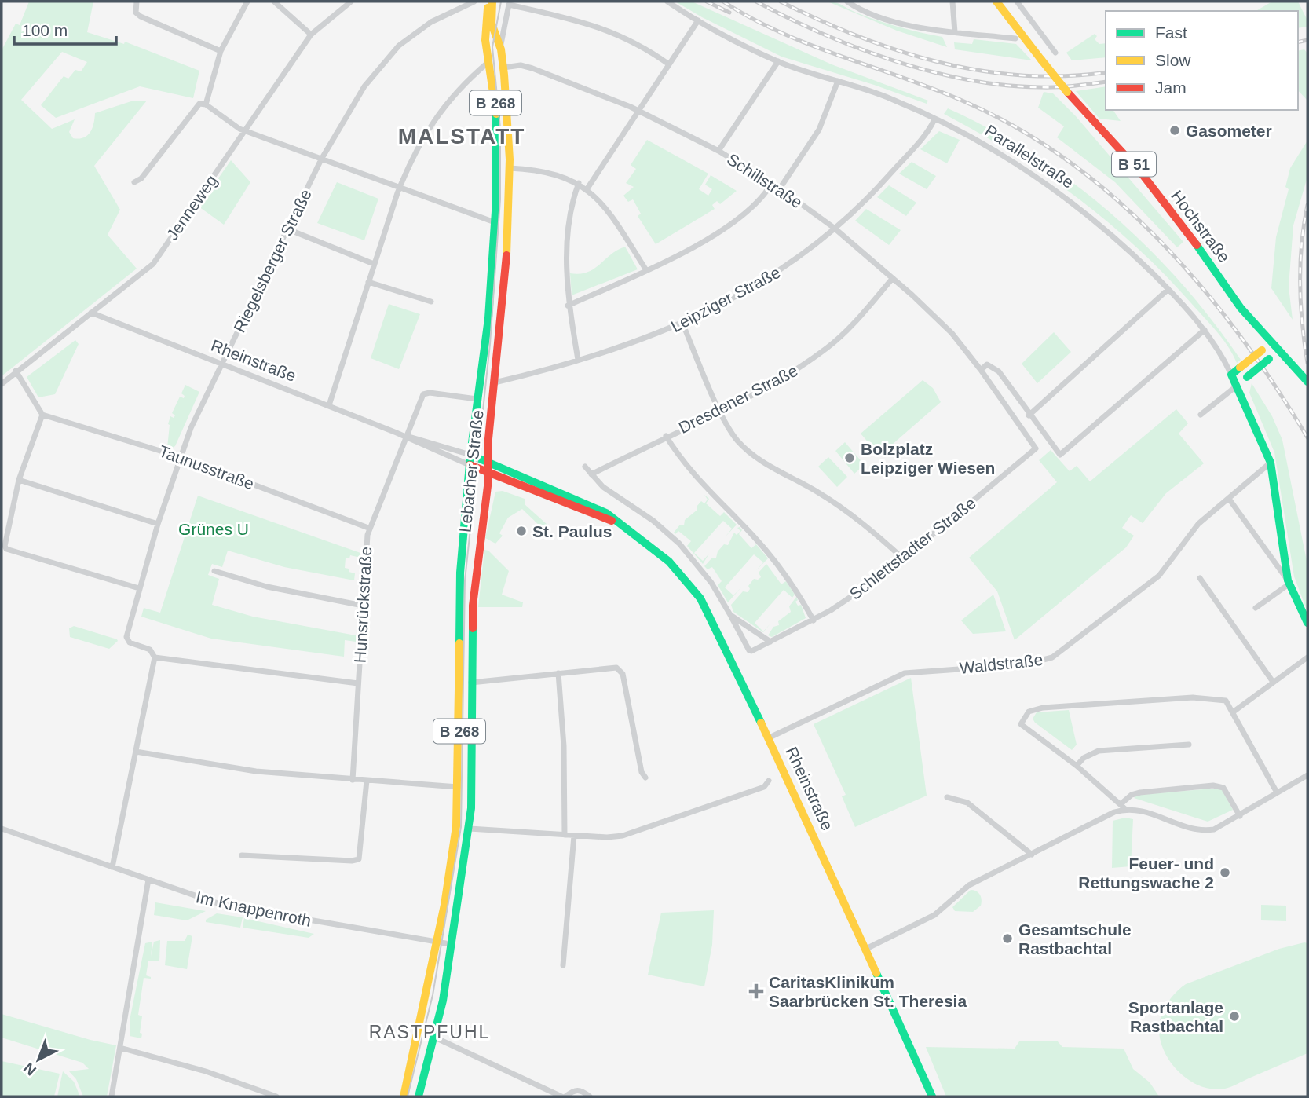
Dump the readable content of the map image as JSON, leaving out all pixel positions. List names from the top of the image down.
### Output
{
  "streets": {
    "main road": [
      "B 268",
      "Parallelstraße",
      "B 51",
      "Hochstraße",
      "Rheinstraße",
      "Lebacher Straße"
    ],
    "street": [
      "Schillstraße",
      "Jenneweg",
      "Riegelsberger Straße",
      "Leipziger Straße",
      "Dresdener Straße",
      "Taunusstraße",
      "Schlettstadter Straße",
      "Hunsrückstraße",
      "Waldstraße",
      "Im Knappenroth"
    ]
  },
  "crossings": [
    ["B 268", "Lebacher Straße"],
    ["B 268", "Im Knappenroth"],
    ["Parallelstraße", "Leipziger Straße"],
    ["Parallelstraße", "Waldstraße"],
    ["Schillstraße", "Leipziger Straße"],
    ["Schillstraße", "Dresdener Straße"],
    ["Schillstraße", "Lebacher Straße"],
    ["Schillstraße", "Schlettstadter Straße"],
    ["Jenneweg", "Rheinstraße"],
    ["Riegelsberger Straße", "Rheinstraße"],
    ["Riegelsberger Straße", "Taunusstraße"],
    ["Leipziger Straße", "Lebacher Straße"],
    ["Rheinstraße", "Lebacher Straße"],
    ["Rheinstraße", "Hunsrückstraße"],
    ["Rheinstraße", "Waldstraße"],
    ["Taunusstraße", "Hunsrückstraße"],
    ["Lebacher Straße", "Im Knappenroth"]
  ],
  "districts": ["MALSTATT", "RASTPFUHL"],
  "parks": ["Grünes U"],
  "places": {
    "other": [
      "Gasometer",
      "Bolzplatz Leipziger Wiesen",
      "St. Paulus",
      "Feuer- und Rettungswache 2",
      "Gesamtschule Rastbachtal",
      "Sportanlage Rastbachtal"
    ],
    "health": ["CaritasKlinikum Saarbrücken St. Theresia"]
  },
  "legend": ["Fast", "Slow", "Jam"],
  "scale_bar": "100 m",
  "north": "bottom left"
}
